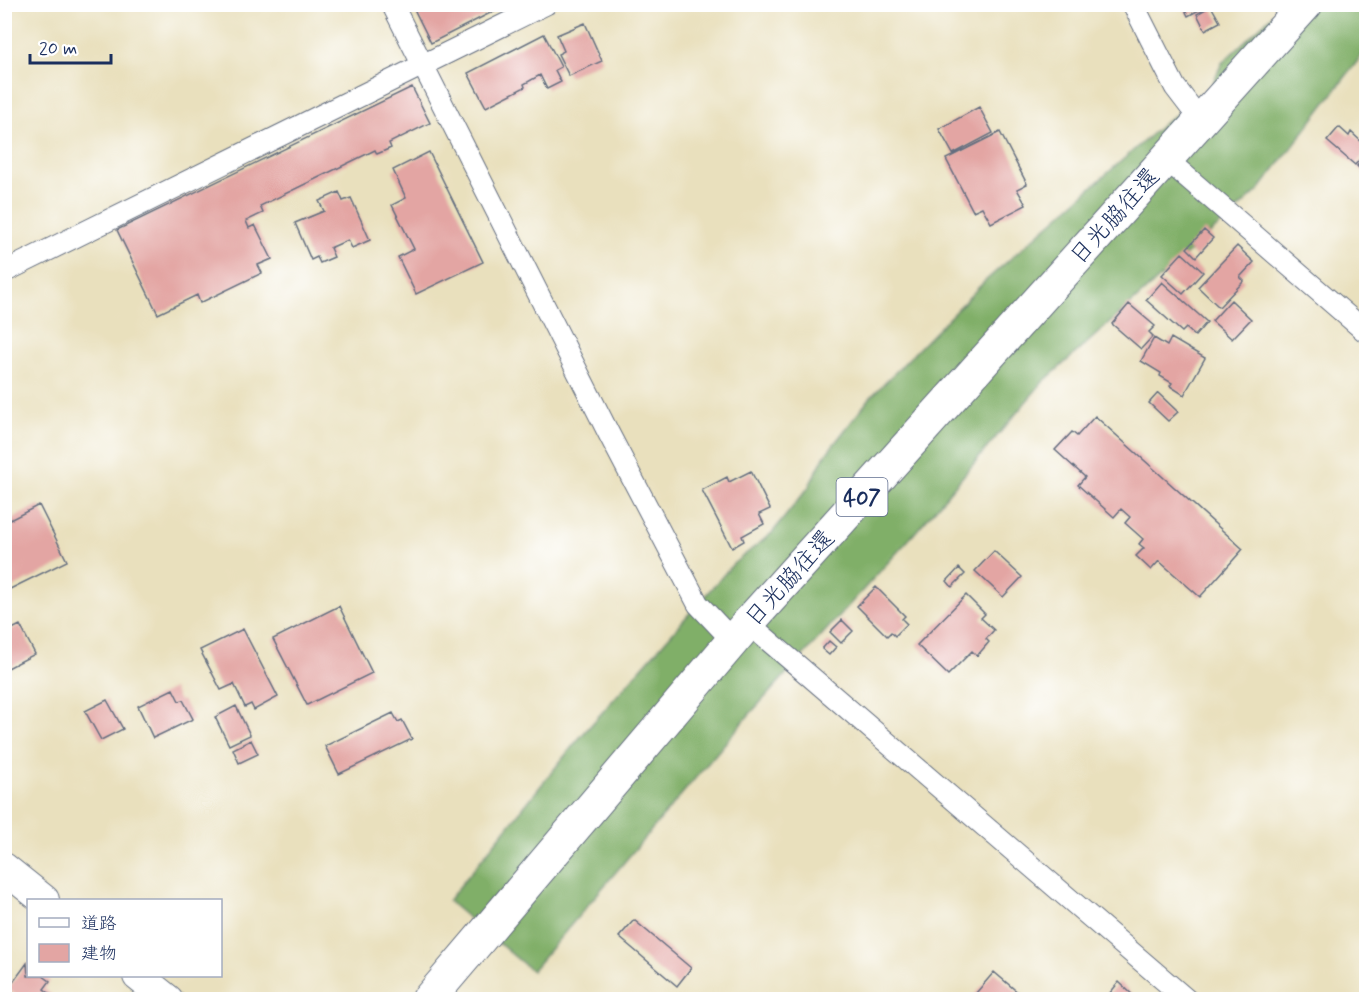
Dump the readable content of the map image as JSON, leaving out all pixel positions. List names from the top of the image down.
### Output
{
  "streets": {
    "highway": ["日光脇往還", "407"]
  },
  "legend": ["道路", "建物"],
  "scale_bar": "20 m"
}
